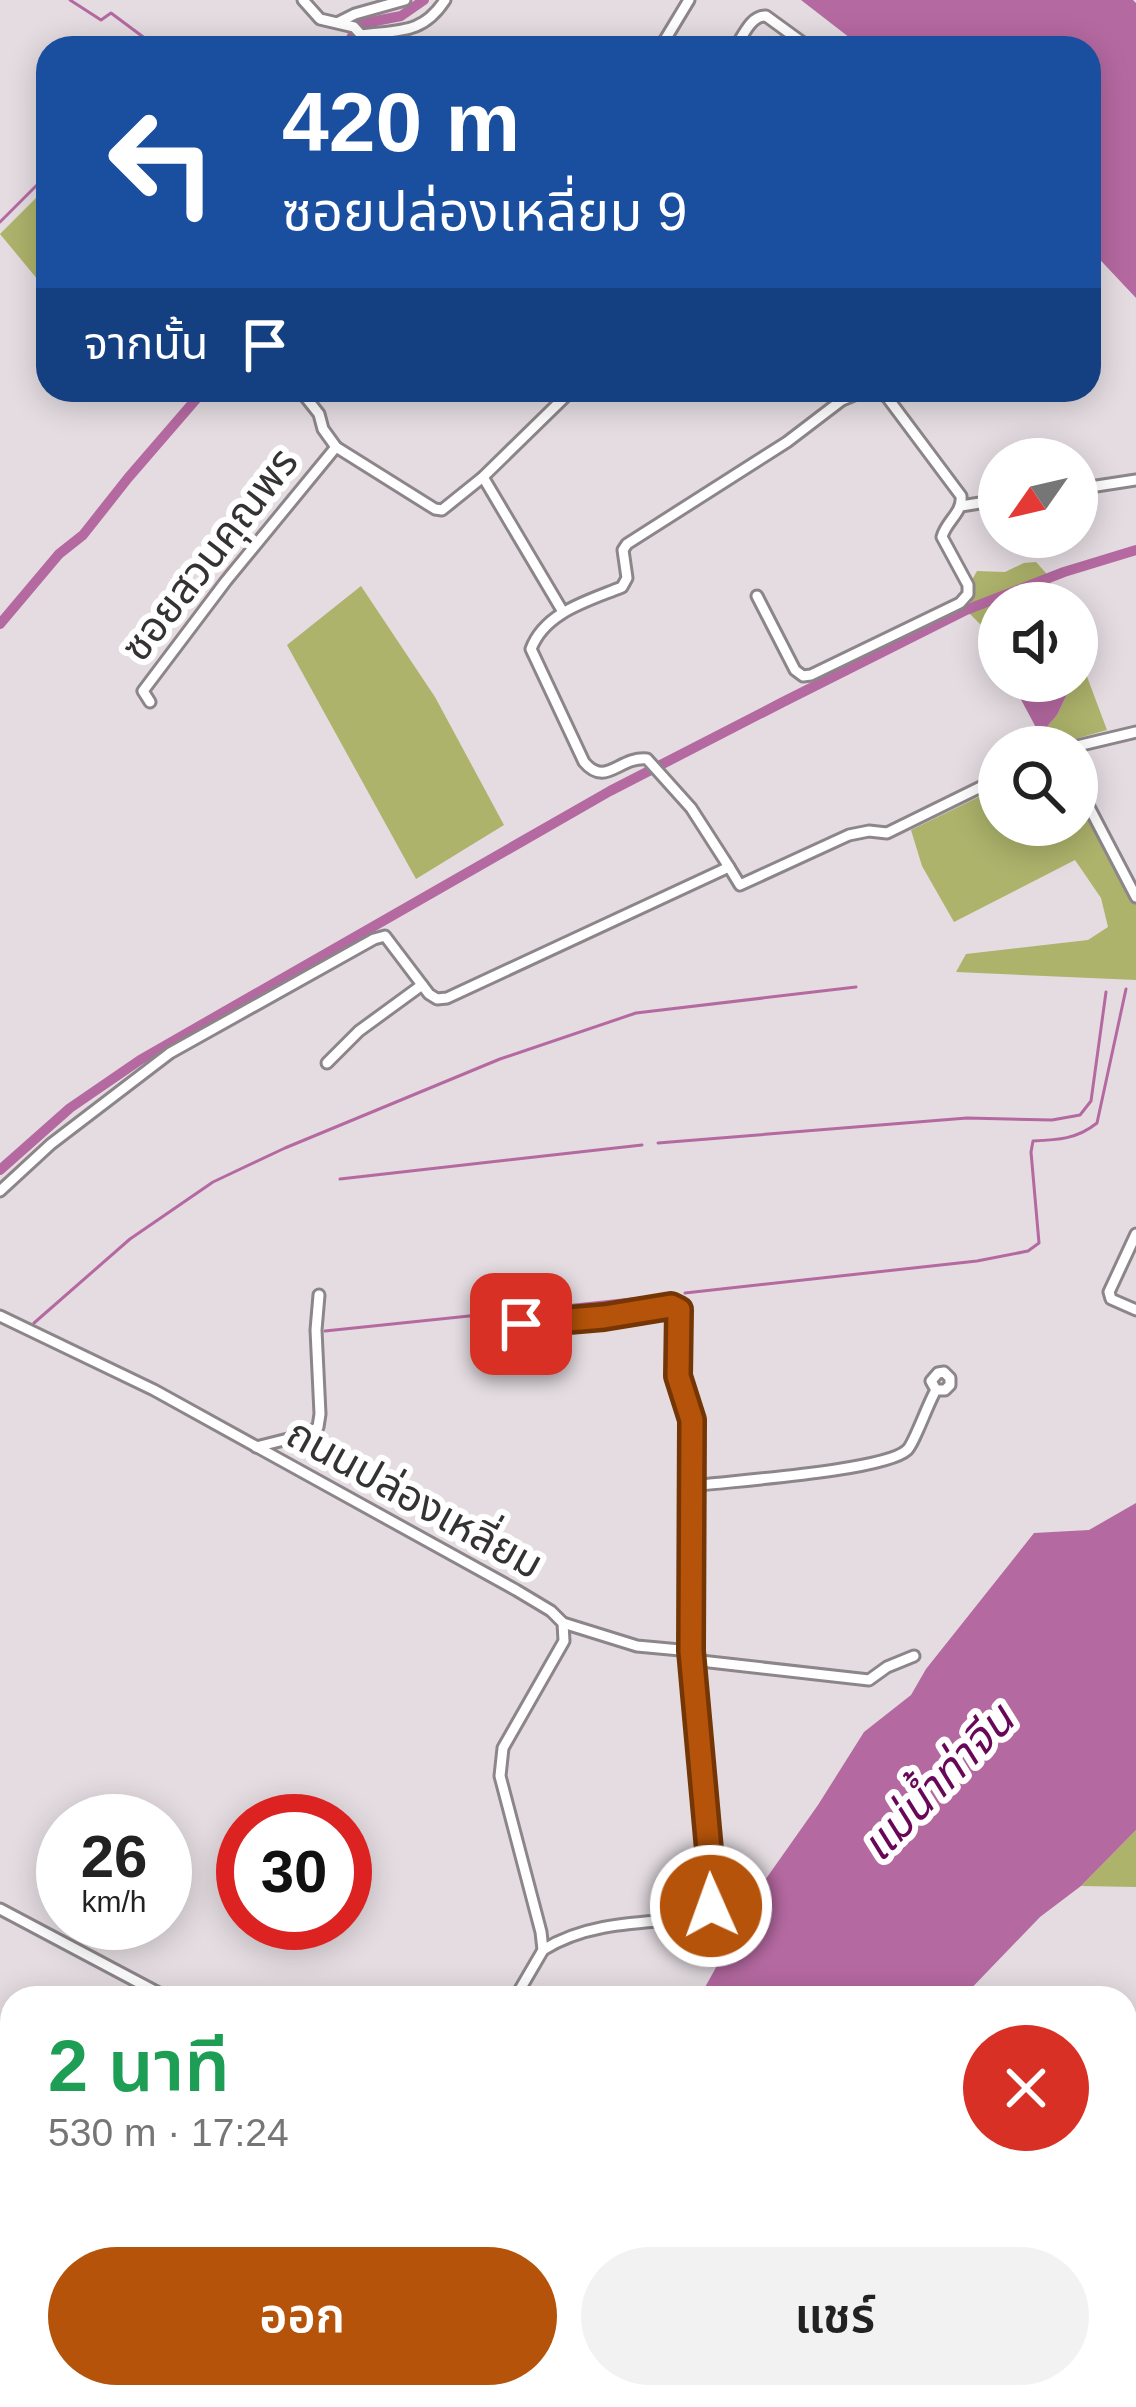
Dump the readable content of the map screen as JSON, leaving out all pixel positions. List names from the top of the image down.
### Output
{
  "streets": {
    "street": ["ซอยสวนคุณพร", "ถนนปล่องเหลี่ยม"]
  },
  "water": ["แม่น้ำท่าจีน"],
  "north": "bottom left",
  "page": {
    "turn": ["420 m", "ซอยปล่องเหลี่ยม 9"],
    "then": "จากนั้น",
    "speed": "26 km/h",
    "limit": "30",
    "heading": ["2 นาที", "530 m · 17:24"],
    "buttons": ["ออก", "แชร์"]
  }
}
